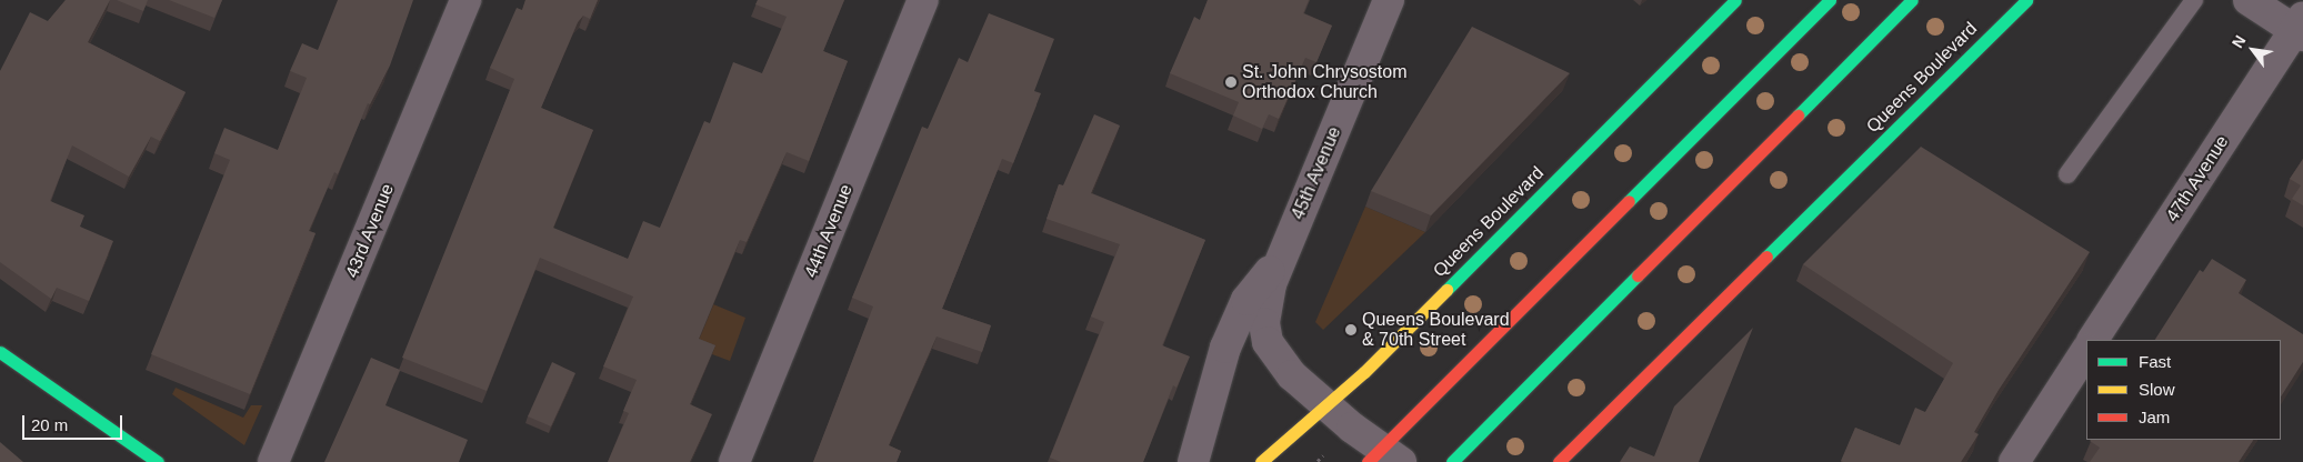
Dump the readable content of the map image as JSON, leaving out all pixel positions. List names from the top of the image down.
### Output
{
  "streets": {
    "street": [
      "Queens Boulevard",
      "45th Avenue",
      "47th Avenue",
      "43rd Avenue",
      "44th Avenue"
    ]
  },
  "crossings": [
    ["Queens Boulevard", "45th Avenue"]
  ],
  "places": ["St. John Chrysostom Orthodox Church", "Queens Boulevard & 70th Street"],
  "legend": ["Fast", "Slow", "Jam"],
  "scale_bar": "20 m",
  "north": "top left"
}
